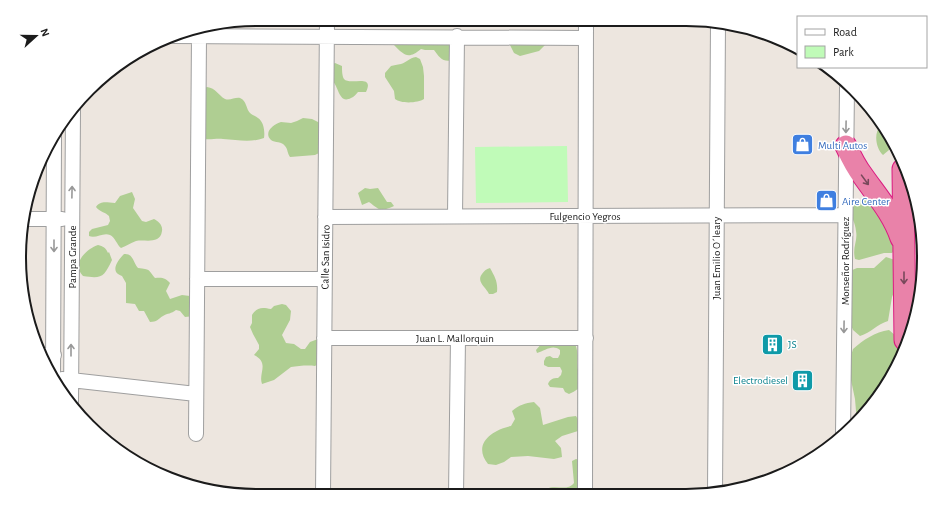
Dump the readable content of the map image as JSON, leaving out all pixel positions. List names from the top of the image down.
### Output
{
  "streets": {
    "street": [
      "Fulgencio Yegros",
      "Pampa Grande",
      "Calle San Isidro",
      "Juan Emilio O´leary",
      "Monseñor Rodríguez",
      "Juan L. Mallorquin"
    ]
  },
  "crossings": [
    ["Fulgencio Yegros", "Calle San Isidro"],
    ["Fulgencio Yegros", "Juan Emilio O´leary"],
    ["Fulgencio Yegros", "Monseñor Rodríguez"],
    ["Calle San Isidro", "Juan L. Mallorquin"]
  ],
  "one_way": ["Monseñor Rodríguez"],
  "places": {
    "shop": ["Multi Autos", "Aire Center"],
    "building": ["JS", "Electrodiesel"]
  },
  "legend": ["Road", "Park"],
  "north": "right"
}
